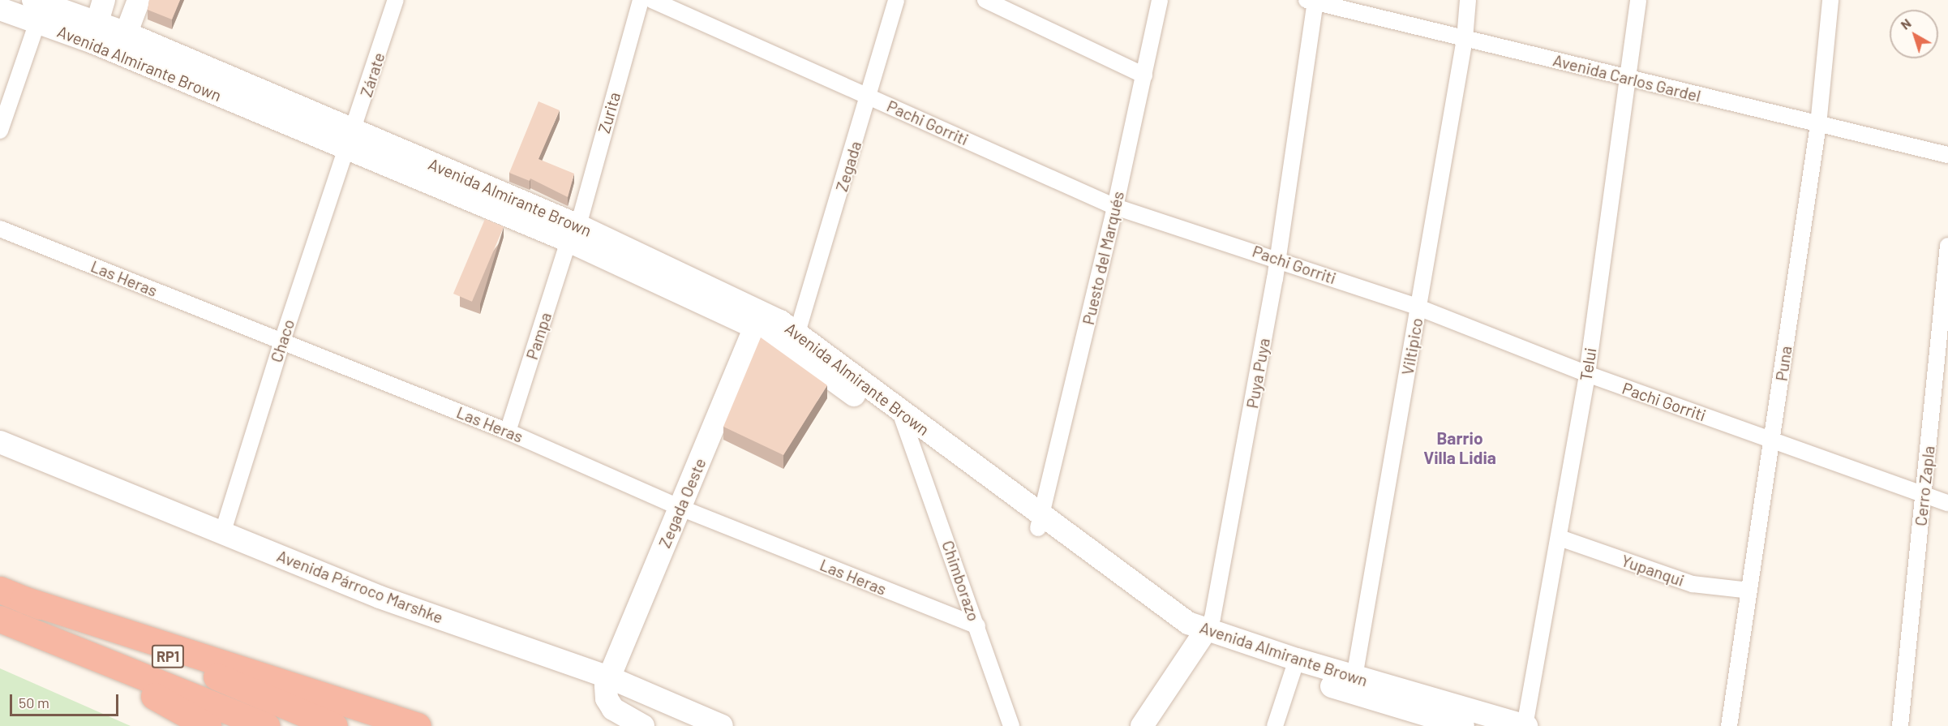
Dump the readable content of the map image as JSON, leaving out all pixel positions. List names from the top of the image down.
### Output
{
  "streets": {
    "highway": ["RP1"],
    "main road": [
      "Avenida Almirante Brown",
      "Puya Puya",
      "Zegada Oeste",
      "Avenida Párroco Marshke"
    ],
    "street": [
      "Zárate",
      "Avenida Carlos Gardel",
      "Zurita",
      "Pachi Gorriti",
      "Zegada",
      "Puesto del Marqués",
      "Las Heras",
      "Pampa",
      "Chaco",
      "Viltipico",
      "Puna",
      "Telui",
      "Cerro Zapla",
      "Yupanqui",
      "Chimborazo"
    ]
  },
  "crossings": [
    ["Avenida Almirante Brown", "Zárate"],
    ["Avenida Almirante Brown", "Zurita"],
    ["Avenida Almirante Brown", "Zegada"],
    ["Avenida Almirante Brown", "Puesto del Marqués"],
    ["Avenida Almirante Brown", "Pampa"],
    ["Avenida Almirante Brown", "Chaco"],
    ["Avenida Almirante Brown", "Viltipico"],
    ["Avenida Almirante Brown", "Telui"],
    ["Avenida Almirante Brown", "Puya Puya"],
    ["Avenida Almirante Brown", "Zegada Oeste"],
    ["Avenida Almirante Brown", "Chimborazo"],
    ["Zárate", "Chaco"],
    ["Avenida Carlos Gardel", "Viltipico"],
    ["Avenida Carlos Gardel", "Puna"],
    ["Avenida Carlos Gardel", "Telui"],
    ["Avenida Carlos Gardel", "Puya Puya"],
    ["Zurita", "Pampa"],
    ["Pachi Gorriti", "Zegada"],
    ["Pachi Gorriti", "Puesto del Marqués"],
    ["Pachi Gorriti", "Viltipico"],
    ["Pachi Gorriti", "Puna"],
    ["Pachi Gorriti", "Telui"],
    ["Pachi Gorriti", "Puya Puya"],
    ["Pachi Gorriti", "Cerro Zapla"],
    ["Las Heras", "Pampa"],
    ["Las Heras", "Chaco"],
    ["Las Heras", "Zegada Oeste"],
    ["Las Heras", "Chimborazo"],
    ["Chaco", "Avenida Párroco Marshke"],
    ["Puna", "Yupanqui"],
    ["Telui", "Yupanqui"],
    ["Zegada Oeste", "Avenida Párroco Marshke"]
  ],
  "districts": ["Barrio Villa Lidia"],
  "scale_bar": "50 m",
  "north": "top left"
}
